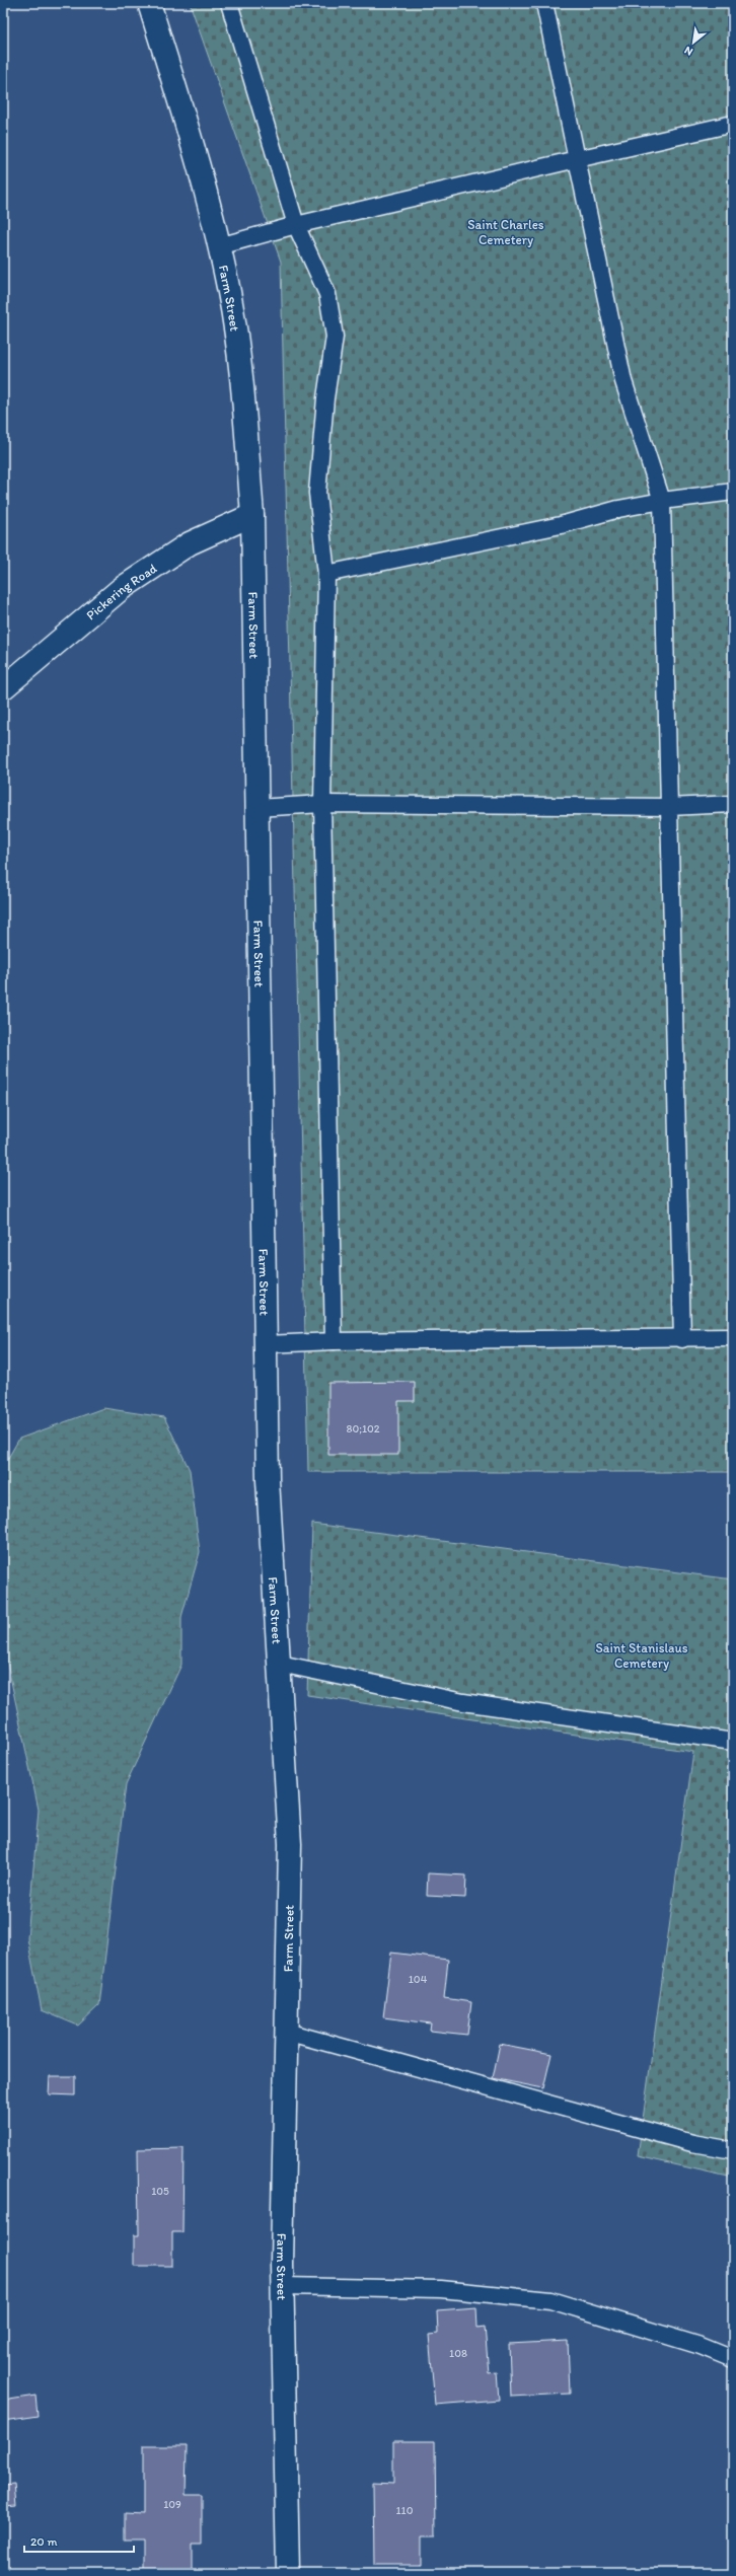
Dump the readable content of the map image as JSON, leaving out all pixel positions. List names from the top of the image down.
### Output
{
  "streets": {
    "street": ["Farm Street", "Pickering Road"]
  },
  "crossings": [
    ["Farm Street", "Pickering Road"]
  ],
  "parks": ["Saint Charles Cemetery", "Saint Stanislaus Cemetery"],
  "house_numbers": [
    "80;102",
    "104",
    "105",
    "108",
    "109",
    "110"
  ],
  "scale_bar": "20 m",
  "north": "bottom left"
}
